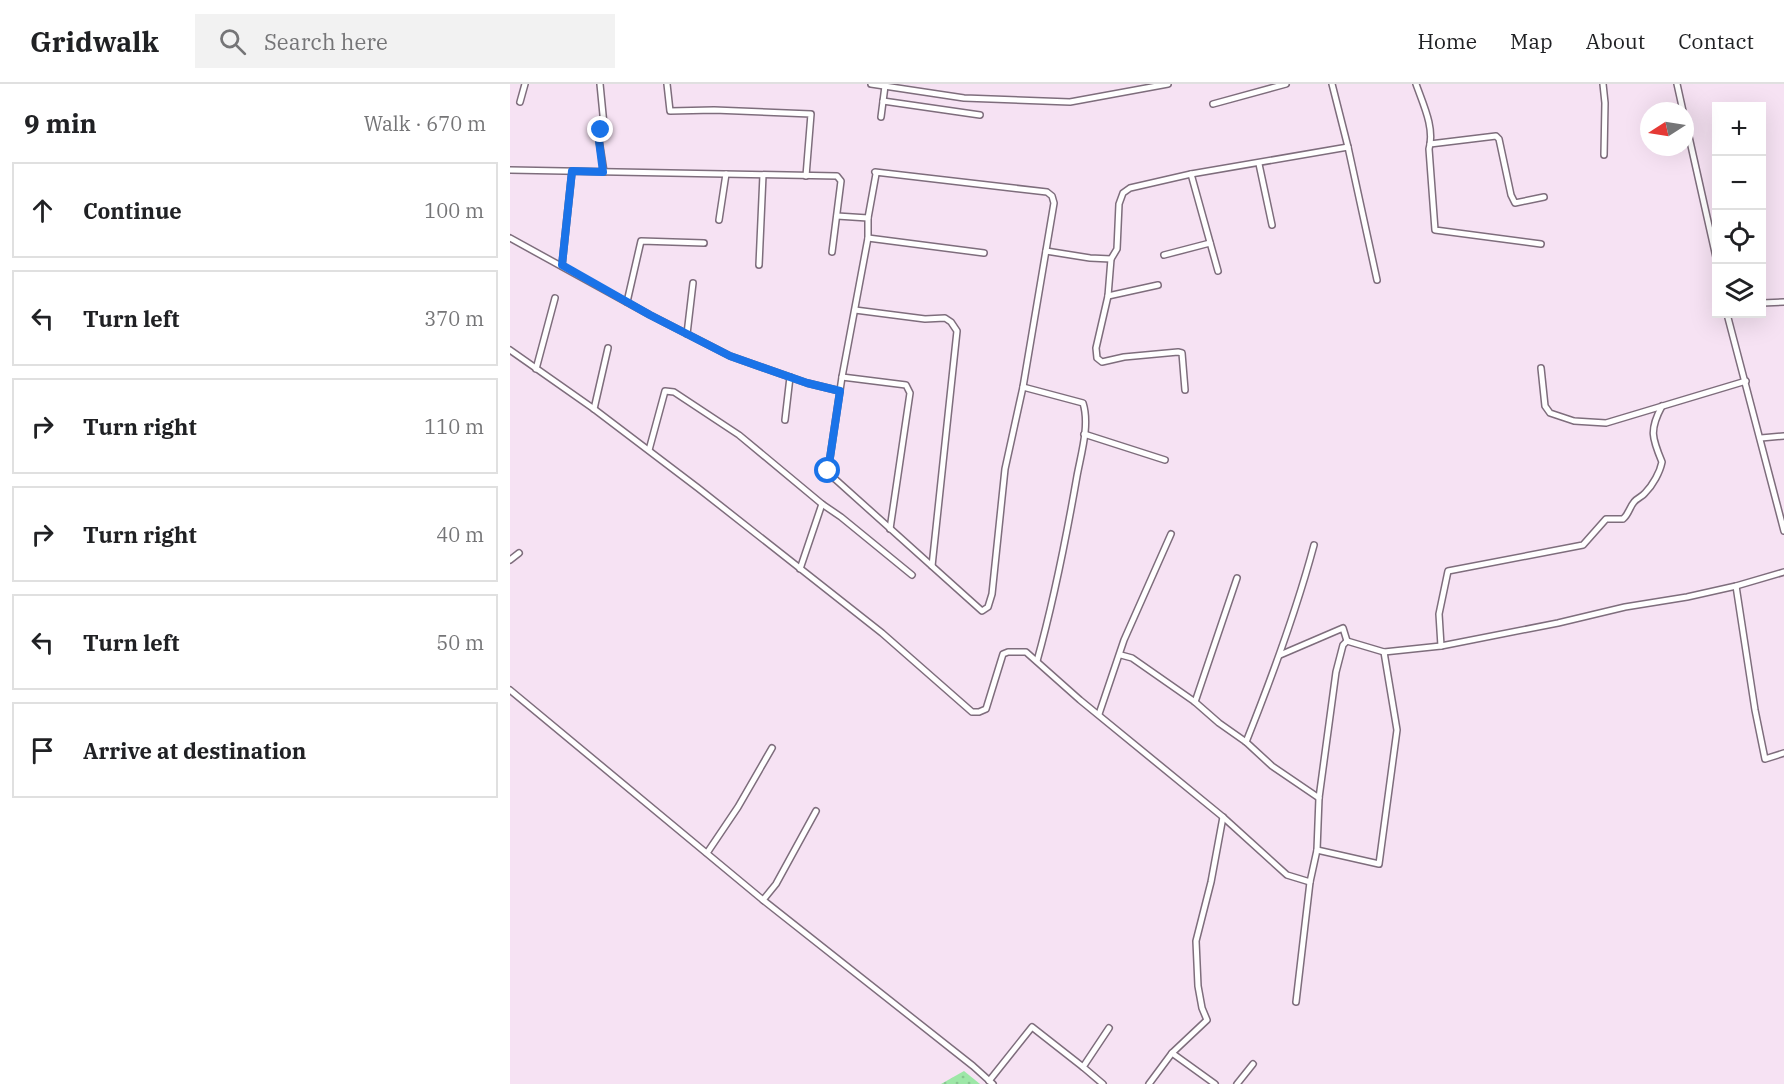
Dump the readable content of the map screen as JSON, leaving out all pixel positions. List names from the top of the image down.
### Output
{
  "north": "left",
  "page": {
    "header": "Gridwalk",
    "search": "Search here",
    "nav": [
      "Home",
      "Map",
      "About",
      "Contact"
    ],
    "heading": ["9 min", "Walk · 670 m"],
    "map_buttons": ["+", "−"],
    "list": [
      ["Continue", "100 m"],
      ["Turn left", "370 m"],
      ["Turn right", "110 m"],
      ["Turn right", "40 m"],
      ["Turn left", "50 m"],
      "Arrive at destination"
    ]
  }
}
